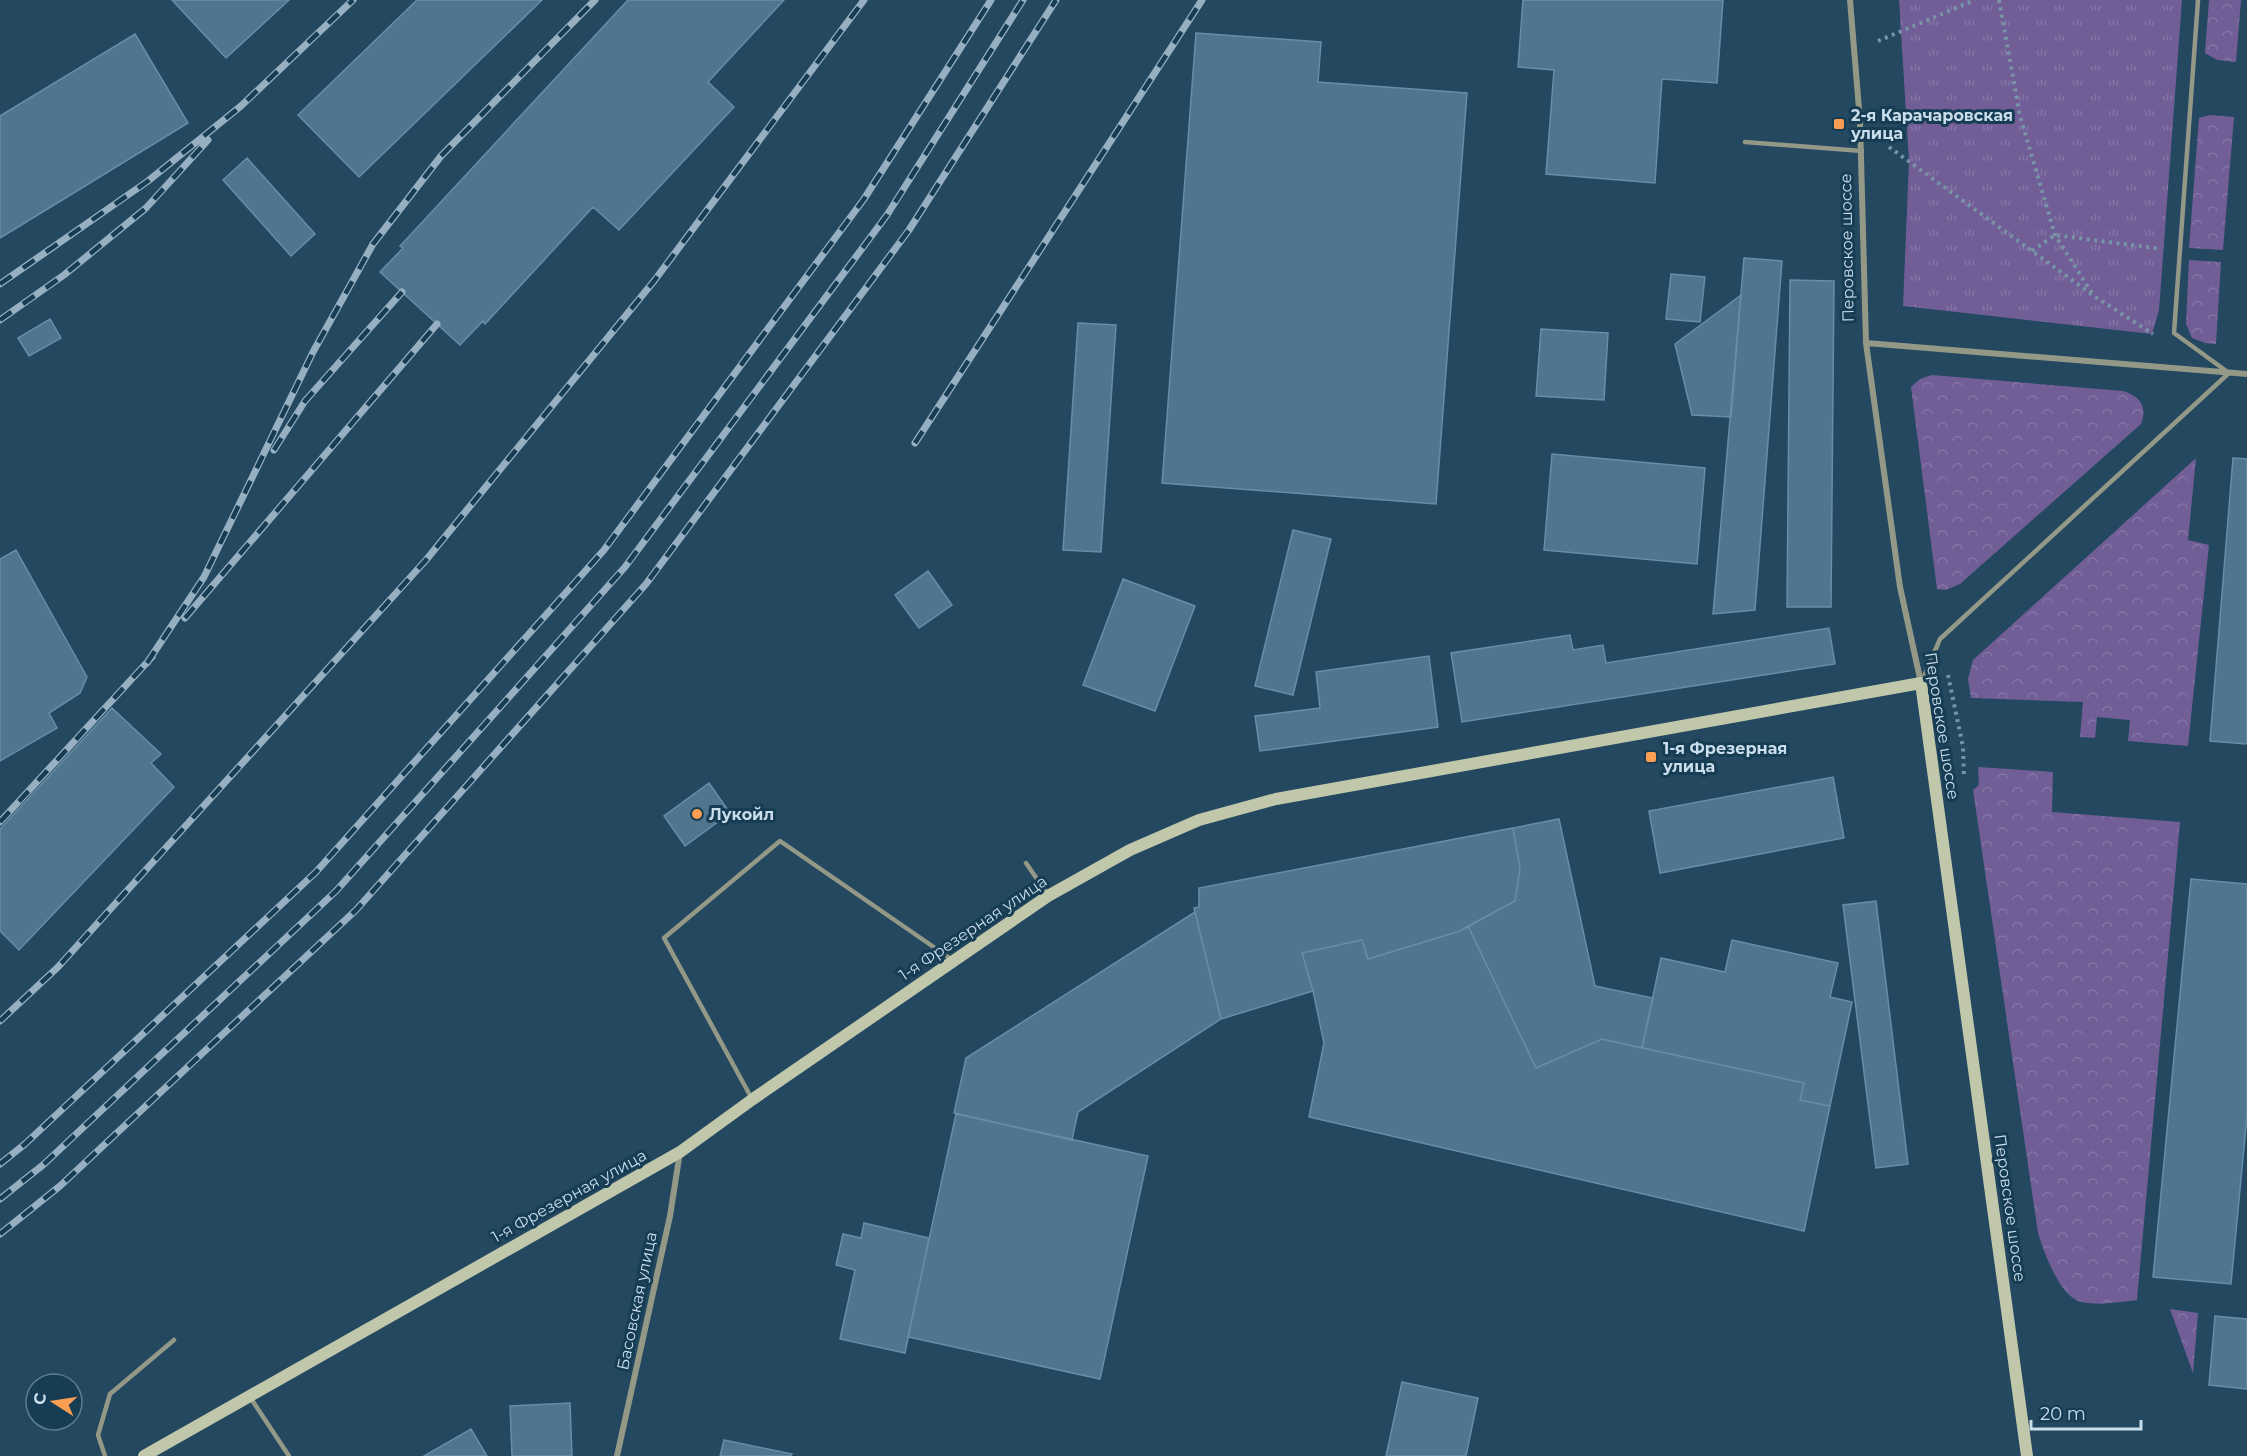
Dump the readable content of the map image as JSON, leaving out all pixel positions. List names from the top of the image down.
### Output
{
  "streets": {
    "street": ["Перовское шоссе", "1-я Фрезерная улица", "Басовская улица"]
  },
  "crossings": [
    ["Перовское шоссе", "1-я Фрезерная улица"],
    ["1-я Фрезерная улица", "Басовская улица"]
  ],
  "places": {
    "transit": ["2-я Карачаровская улица", "1-я Фрезерная улица"],
    "other": ["Лукойл"]
  },
  "scale_bar": "20 m",
  "north": "left"
}
